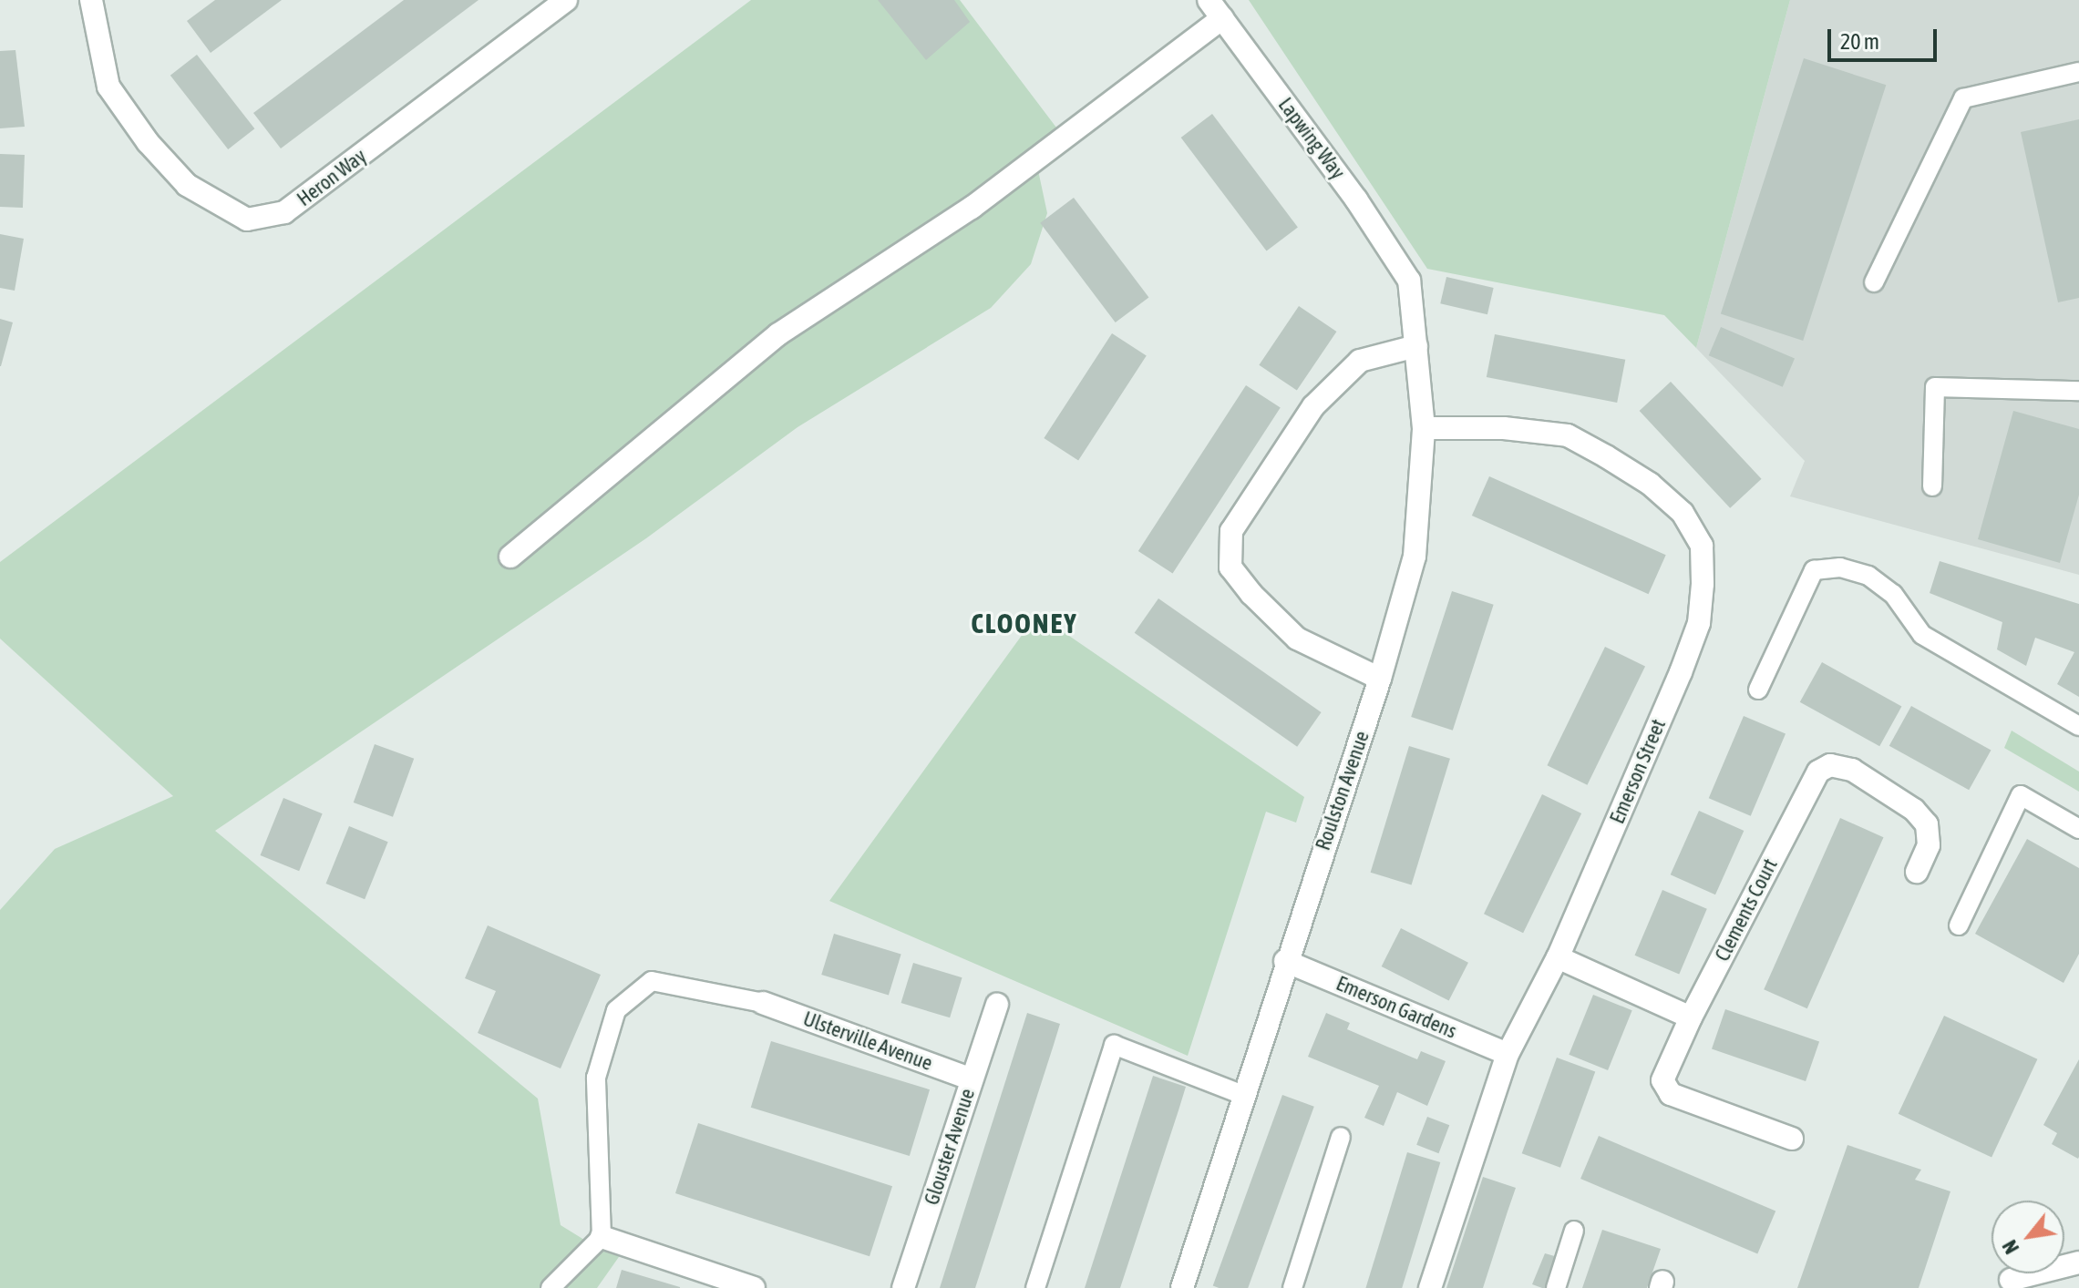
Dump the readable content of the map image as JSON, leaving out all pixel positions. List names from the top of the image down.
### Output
{
  "streets": {
    "street": [
      "Lapwing Way",
      "Heron Way",
      "Emerson Street",
      "Roulston Avenue",
      "Clements Court",
      "Emerson Gardens",
      "Ulsterville Avenue",
      "Glouster Avenue"
    ]
  },
  "crossings": [
    ["Lapwing Way", "Roulston Avenue"],
    ["Emerson Street", "Roulston Avenue"],
    ["Emerson Street", "Emerson Gardens"],
    ["Roulston Avenue", "Emerson Gardens"],
    ["Ulsterville Avenue", "Glouster Avenue"]
  ],
  "districts": ["CLOONEY"],
  "scale_bar": "20 m",
  "north": "bottom left"
}
